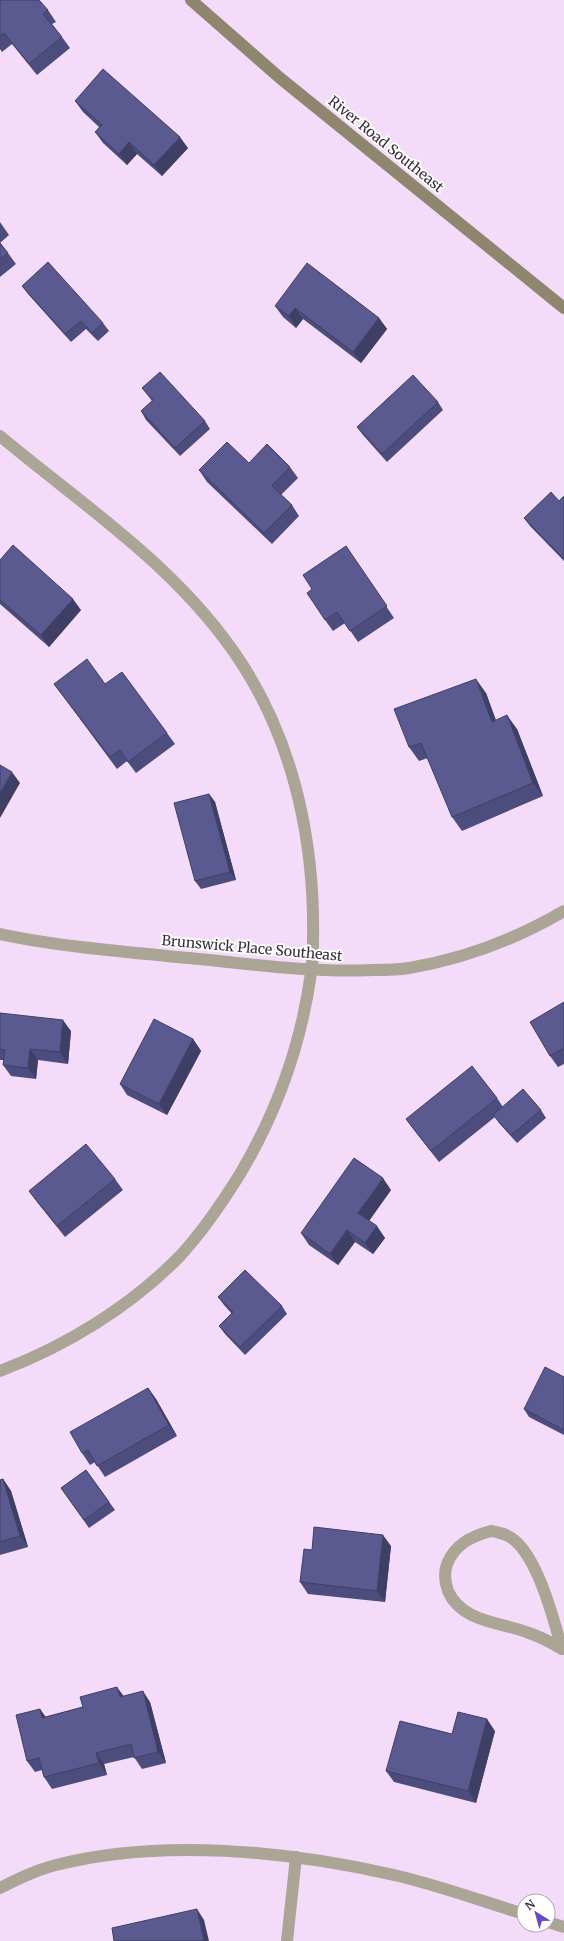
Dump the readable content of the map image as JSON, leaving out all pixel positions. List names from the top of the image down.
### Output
{
  "streets": {
    "main road": ["River Road Southeast"],
    "street": ["Brunswick Place Southeast"]
  },
  "north": "top left"
}
